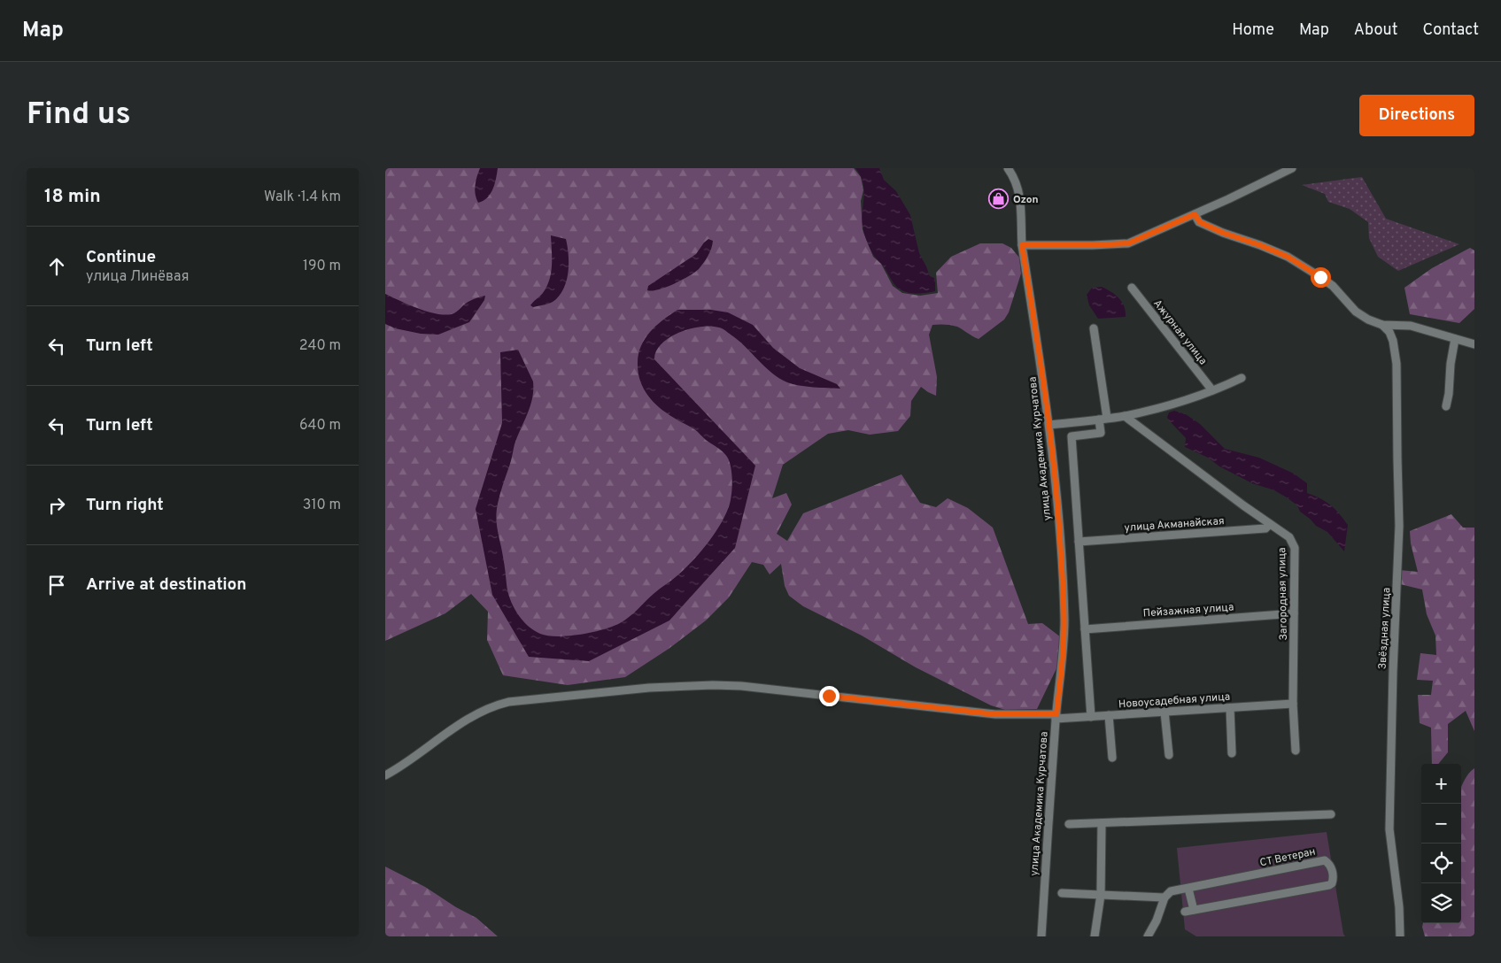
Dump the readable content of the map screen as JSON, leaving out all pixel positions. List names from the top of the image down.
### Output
{
  "streets": {
    "street": [
      "Ажурная улица",
      "улица Академика Курчатова",
      "улица Акманайская",
      "Загородная улица",
      "Пейзажная улица",
      "Звёздная улица",
      "Новоусадебная улица",
      "СТ Ветеран"
    ]
  },
  "crossings": [
    ["улица Академика Курчатова", "Новоусадебная улица"],
    ["улица Акманайская", "Загородная улица"],
    ["Загородная улица", "Пейзажная улица"],
    ["Загородная улица", "Новоусадебная улица"]
  ],
  "places": {
    "shop": ["Ozon"]
  },
  "page": {
    "header": "Map",
    "nav": [
      "Home",
      "Map",
      "About",
      "Contact"
    ],
    "buttons": "Directions",
    "title": "Find us",
    "heading": ["18 min", "Walk · 1.4 km"],
    "list": [
      ["Continue", "улица Линёвая", "190 m"],
      ["Turn left", "240 m"],
      ["Turn left", "640 m"],
      ["Turn right", "310 m"],
      "Arrive at destination"
    ],
    "map_buttons": ["+", "−"]
  }
}
